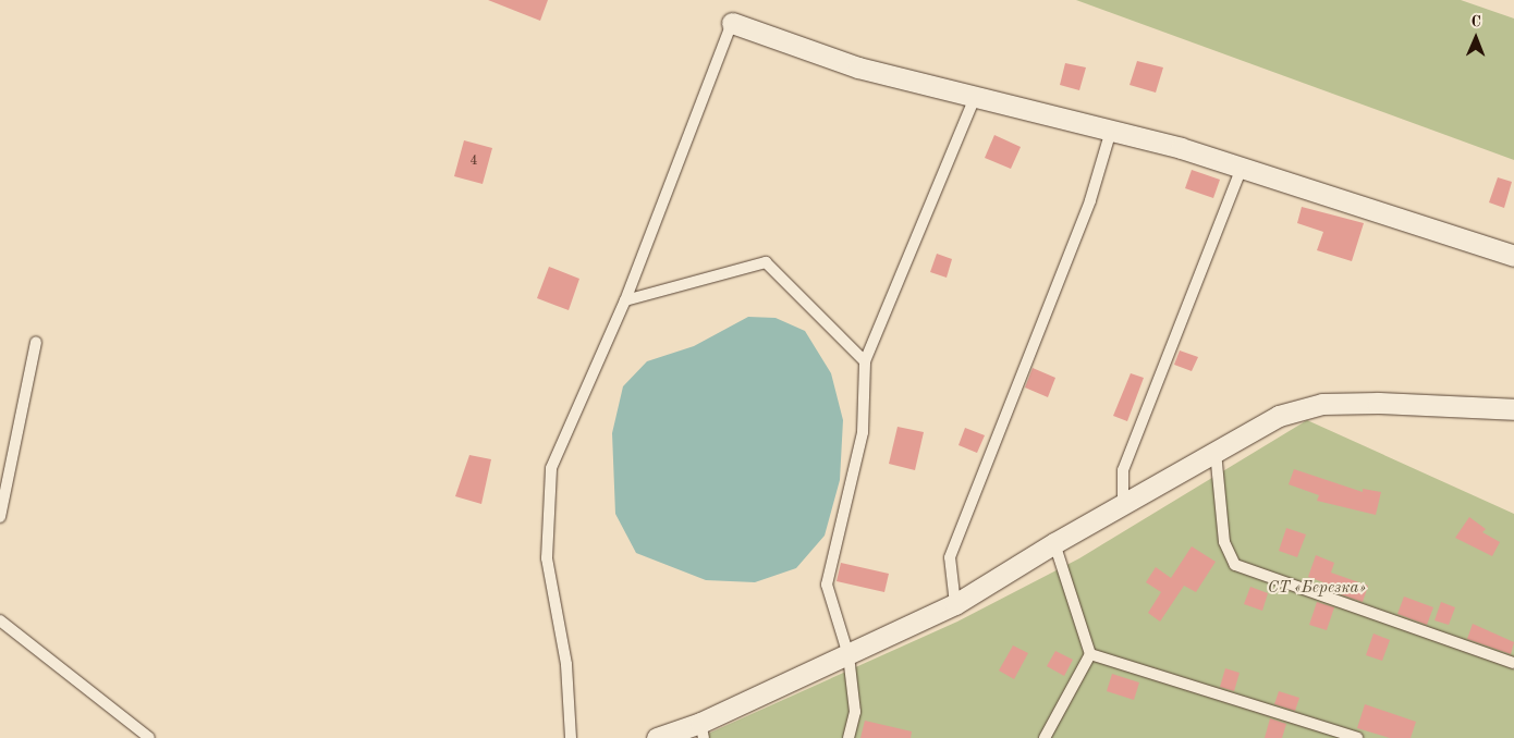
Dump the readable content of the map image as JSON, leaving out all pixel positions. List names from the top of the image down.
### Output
{
  "parks": ["СТ «Березка»"],
  "house_numbers": ["4"],
  "north": "top"
}
